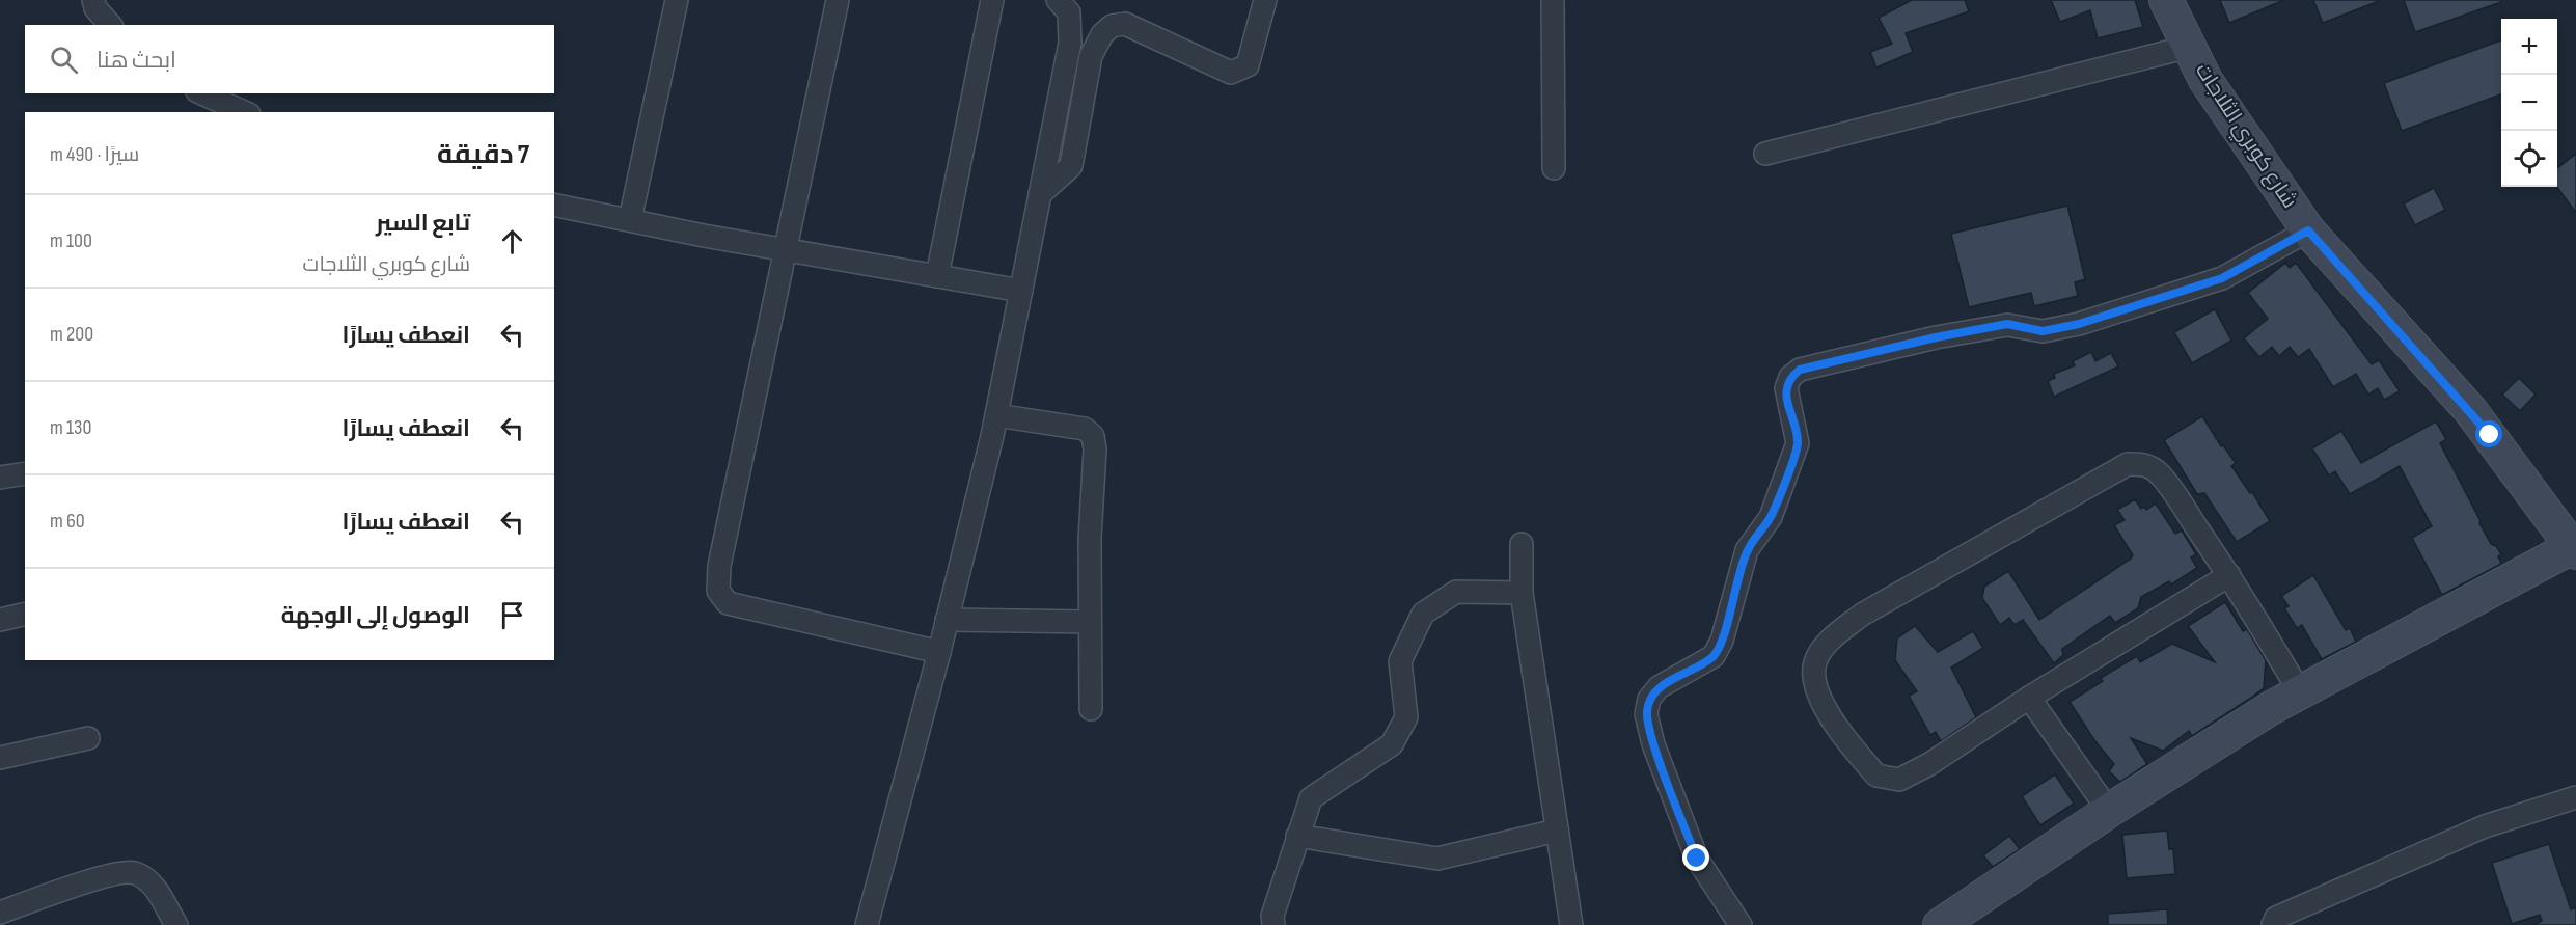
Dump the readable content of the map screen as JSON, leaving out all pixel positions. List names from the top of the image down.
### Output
{
  "streets": {
    "street": ["شارع كوبري الثلاجات"]
  },
  "page": {
    "map_buttons": ["+", "−"],
    "search": "ابحث هنا",
    "heading": ["7 دقيقة", "سيرًا · 490 m"],
    "list": [
      ["تابع السير", "شارع كوبري الثلاجات", "100 m"],
      ["انعطف يسارًا", "200 m"],
      ["انعطف يسارًا", "130 m"],
      ["انعطف يسارًا", "60 m"],
      "الوصول إلى الوجهة"
    ]
  }
}
